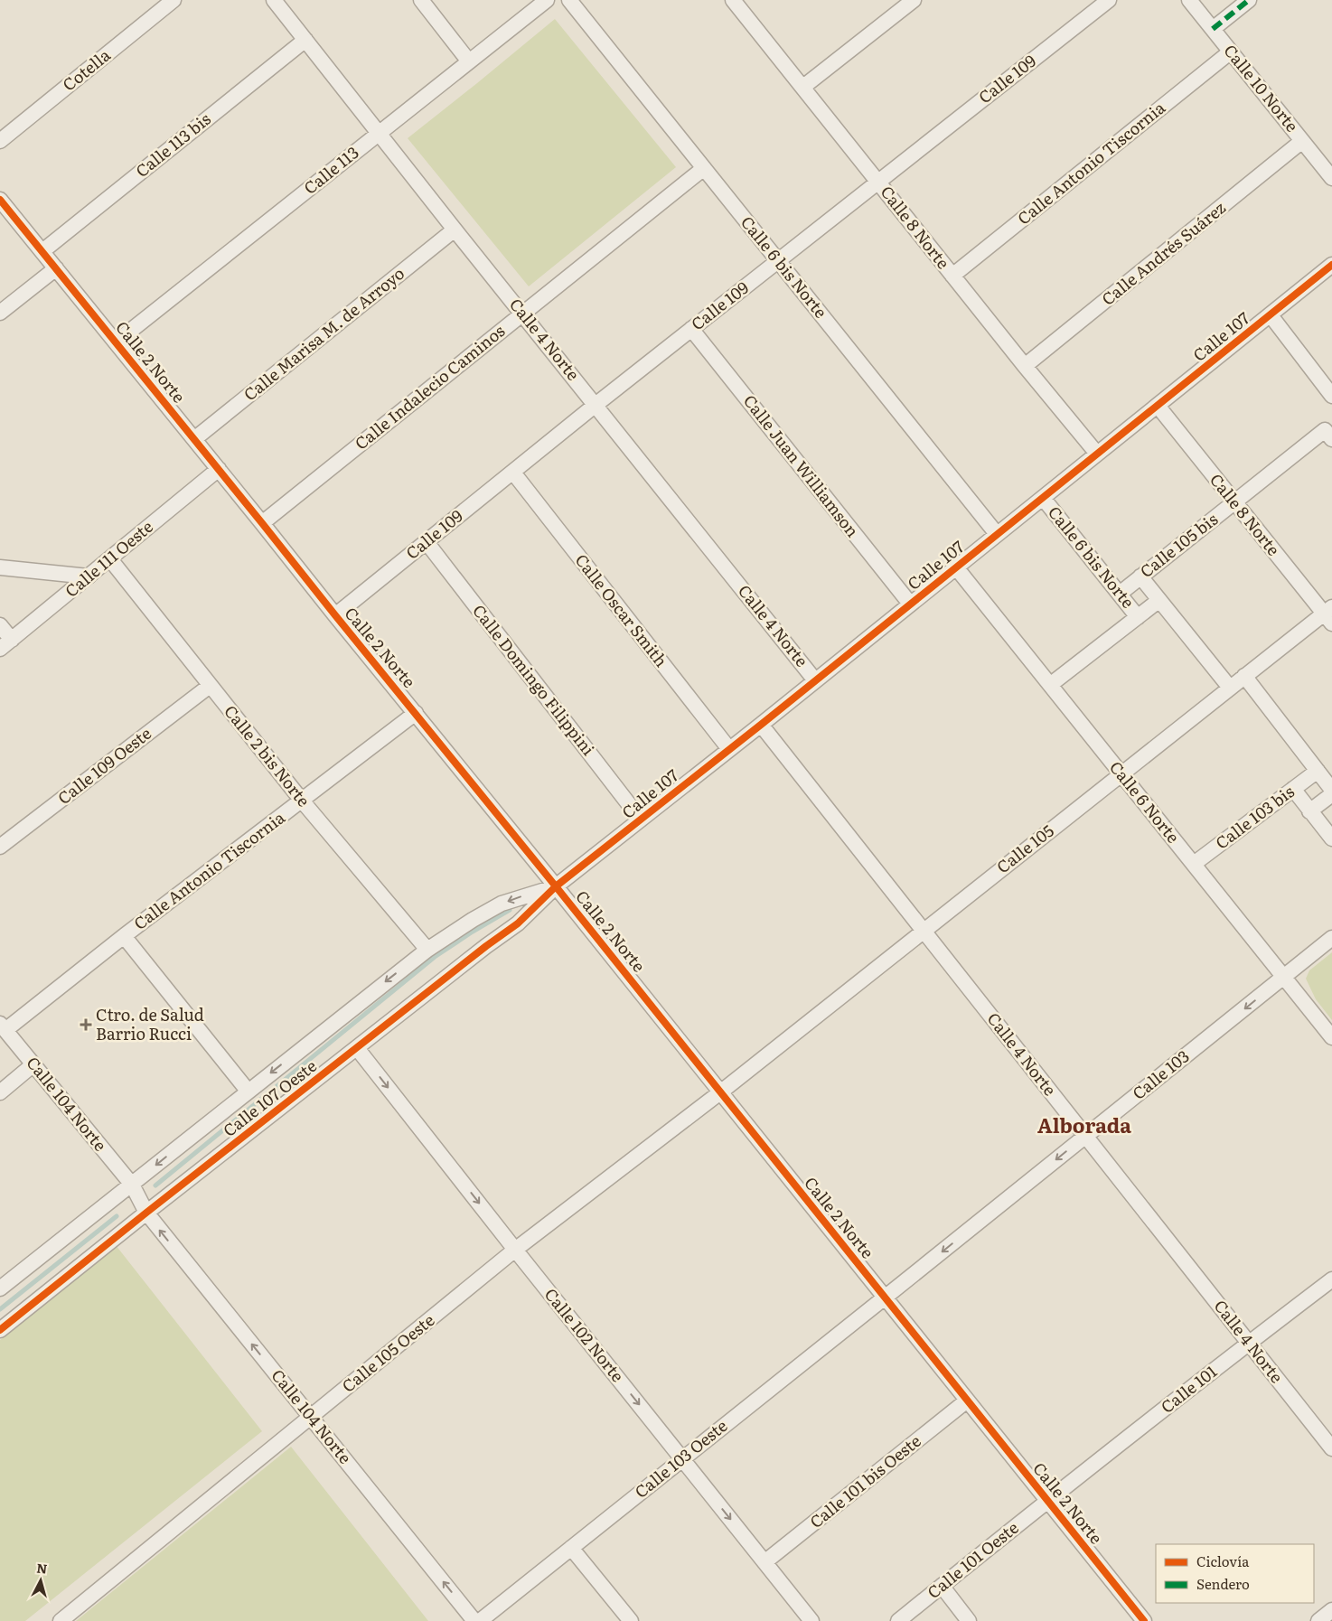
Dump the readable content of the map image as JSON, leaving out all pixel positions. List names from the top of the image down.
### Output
{
  "streets": {
    "street": [
      "Cotella",
      "Calle 109",
      "Calle 10 Norte",
      "Calle 113 bis",
      "Calle Antonio Tiscornia",
      "Calle 113",
      "Calle 8 Norte",
      "Calle Andrés Suárez",
      "Calle 6 bis Norte",
      "Calle Marisa M. de Arroyo",
      "Calle 107",
      "Calle 4 Norte",
      "Calle 2 Norte",
      "Calle Indalecio Caminos",
      "Calle Juan Williamson",
      "Calle 105 bis",
      "Calle 111 Oeste",
      "Calle Oscar Smith",
      "Calle Domingo Filippini",
      "Calle 2 bis Norte",
      "Calle 109 Oeste",
      "Calle 6 Norte",
      "Calle 103 bis",
      "Calle 105",
      "Calle 103",
      "Calle 107 Oeste",
      "Calle 104 Norte",
      "Calle 102 Norte",
      "Calle 105 Oeste",
      "Calle 101",
      "Calle 103 Oeste",
      "Calle 101 bis Oeste",
      "Calle 101 Oeste"
    ]
  },
  "crossings": [
    ["Calle 109", "Calle 8 Norte"],
    ["Calle 109", "Calle 6 bis Norte"],
    ["Calle 109", "Calle 4 Norte"],
    ["Calle 109", "Calle 2 Norte"],
    ["Calle 109", "Calle Juan Williamson"],
    ["Calle 109", "Calle Oscar Smith"],
    ["Calle 109", "Calle Domingo Filippini"],
    ["Calle 10 Norte", "Calle Antonio Tiscornia"],
    ["Calle 10 Norte", "Calle Andrés Suárez"],
    ["Calle 113 bis", "Calle 4 Norte"],
    ["Calle 113 bis", "Calle 2 Norte"],
    ["Calle Antonio Tiscornia", "Calle 8 Norte"],
    ["Calle Antonio Tiscornia", "Calle 2 Norte"],
    ["Calle Antonio Tiscornia", "Calle 2 bis Norte"],
    ["Calle Antonio Tiscornia", "Calle 104 Norte"],
    ["Calle 113", "Calle 4 Norte"],
    ["Calle 113", "Calle 2 Norte"],
    ["Calle 8 Norte", "Calle Andrés Suárez"],
    ["Calle 8 Norte", "Calle 107"],
    ["Calle 8 Norte", "Calle 105 bis"],
    ["Calle 8 Norte", "Calle 105"],
    ["Calle 6 bis Norte", "Calle 107"],
    ["Calle 6 bis Norte", "Calle Indalecio Caminos"],
    ["Calle 6 bis Norte", "Calle 105 bis"],
    ["Calle 6 bis Norte", "Calle 105"],
    ["Calle Marisa M. de Arroyo", "Calle 4 Norte"],
    ["Calle Marisa M. de Arroyo", "Calle 2 Norte"],
    ["Calle 107", "Calle 4 Norte"],
    ["Calle 107", "Calle 2 Norte"],
    ["Calle 107", "Calle Juan Williamson"],
    ["Calle 107", "Calle Oscar Smith"],
    ["Calle 107", "Calle Domingo Filippini"],
    ["Calle 107", "Calle 6 Norte"],
    ["Calle 107", "Calle 107 Oeste"],
    ["Calle 4 Norte", "Calle Indalecio Caminos"],
    ["Calle 4 Norte", "Calle 105"],
    ["Calle 4 Norte", "Calle 103"],
    ["Calle 4 Norte", "Calle 101"],
    ["Calle 2 Norte", "Calle Indalecio Caminos"],
    ["Calle 2 Norte", "Calle 111 Oeste"],
    ["Calle 2 Norte", "Calle 105"],
    ["Calle 2 Norte", "Calle 103"],
    ["Calle 2 Norte", "Calle 107 Oeste"],
    ["Calle 2 Norte", "Calle 105 Oeste"],
    ["Calle 2 Norte", "Calle 101"],
    ["Calle 2 Norte", "Calle 103 Oeste"],
    ["Calle 2 Norte", "Calle 101 bis Oeste"],
    ["Calle 2 Norte", "Calle 101 Oeste"],
    ["Calle 105 bis", "Calle 6 Norte"],
    ["Calle 111 Oeste", "Calle 2 bis Norte"],
    ["Calle 2 bis Norte", "Calle 109 Oeste"],
    ["Calle 2 bis Norte", "Calle 107 Oeste"],
    ["Calle 6 Norte", "Calle 103 bis"],
    ["Calle 6 Norte", "Calle 105"],
    ["Calle 6 Norte", "Calle 103"],
    ["Calle 105", "Calle 105 Oeste"],
    ["Calle 103", "Calle 103 Oeste"],
    ["Calle 107 Oeste", "Calle 104 Norte"],
    ["Calle 107 Oeste", "Calle 102 Norte"],
    ["Calle 104 Norte", "Calle 105 Oeste"],
    ["Calle 102 Norte", "Calle 105 Oeste"],
    ["Calle 102 Norte", "Calle 103 Oeste"],
    ["Calle 102 Norte", "Calle 101 bis Oeste"],
    ["Calle 101", "Calle 101 Oeste"]
  ],
  "one_way": ["Calle 103", "Calle 104 Norte", "Calle 102 Norte"],
  "districts": ["Alborada"],
  "places": {
    "health": ["Ctro. de Salud Barrio Rucci"]
  },
  "legend": ["Ciclovía", "Sendero"],
  "north": "top"
}
